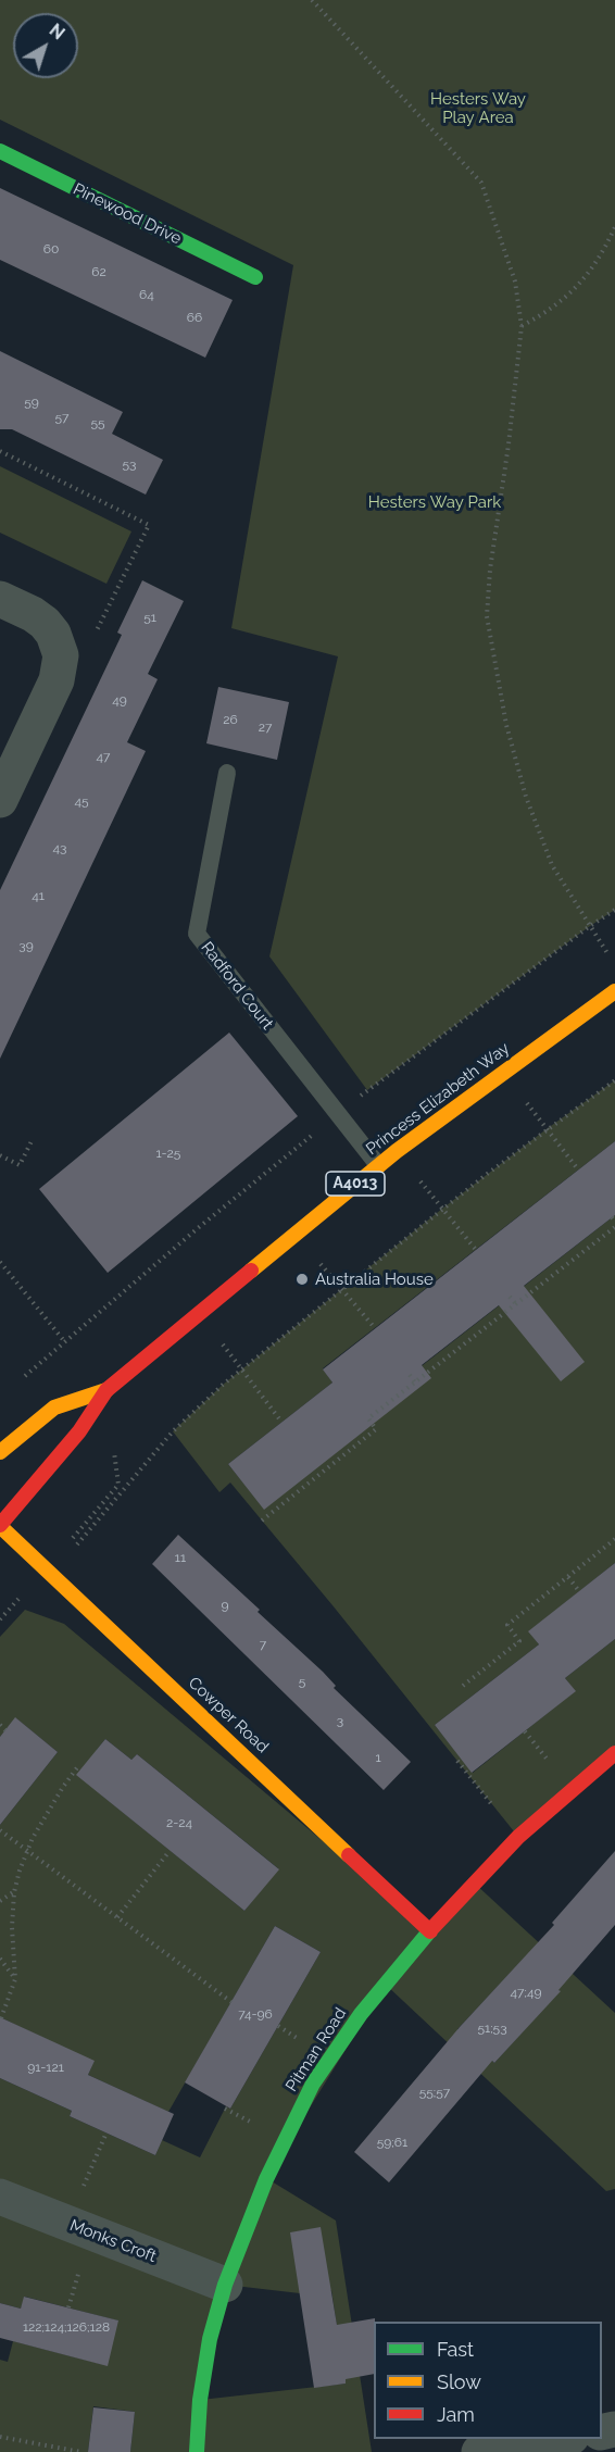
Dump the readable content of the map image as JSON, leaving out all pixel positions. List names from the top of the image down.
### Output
{
  "streets": {
    "street": [
      "Pinewood Drive",
      "Princess Elizabeth Way",
      "A4013",
      "Cowper Road",
      "Pitman Road",
      "Monks Croft"
    ],
    "lane": ["Radford Court"]
  },
  "crossings": [
    ["Radford Court", "Princess Elizabeth Way"],
    ["Princess Elizabeth Way", "Cowper Road"],
    ["Cowper Road", "Pitman Road"],
    ["Pitman Road", "Monks Croft"]
  ],
  "parks": ["Hesters Way Play Area", "Hesters Way Park"],
  "places": ["Australia House"],
  "house_numbers": [
    "60",
    "62",
    "64",
    "66",
    "59",
    "57",
    "55",
    "53",
    "51",
    "49",
    "26",
    "27",
    "47",
    "45",
    "43",
    "41",
    "39",
    "1-25",
    "11",
    "9",
    "7",
    "5",
    "3",
    "1",
    "2-24",
    "47;49",
    "74-96",
    "51;53",
    "91-121",
    "55;57",
    "59;61",
    "122;124;126;128"
  ],
  "legend": ["Fast", "Slow", "Jam"],
  "north": "top right"
}
